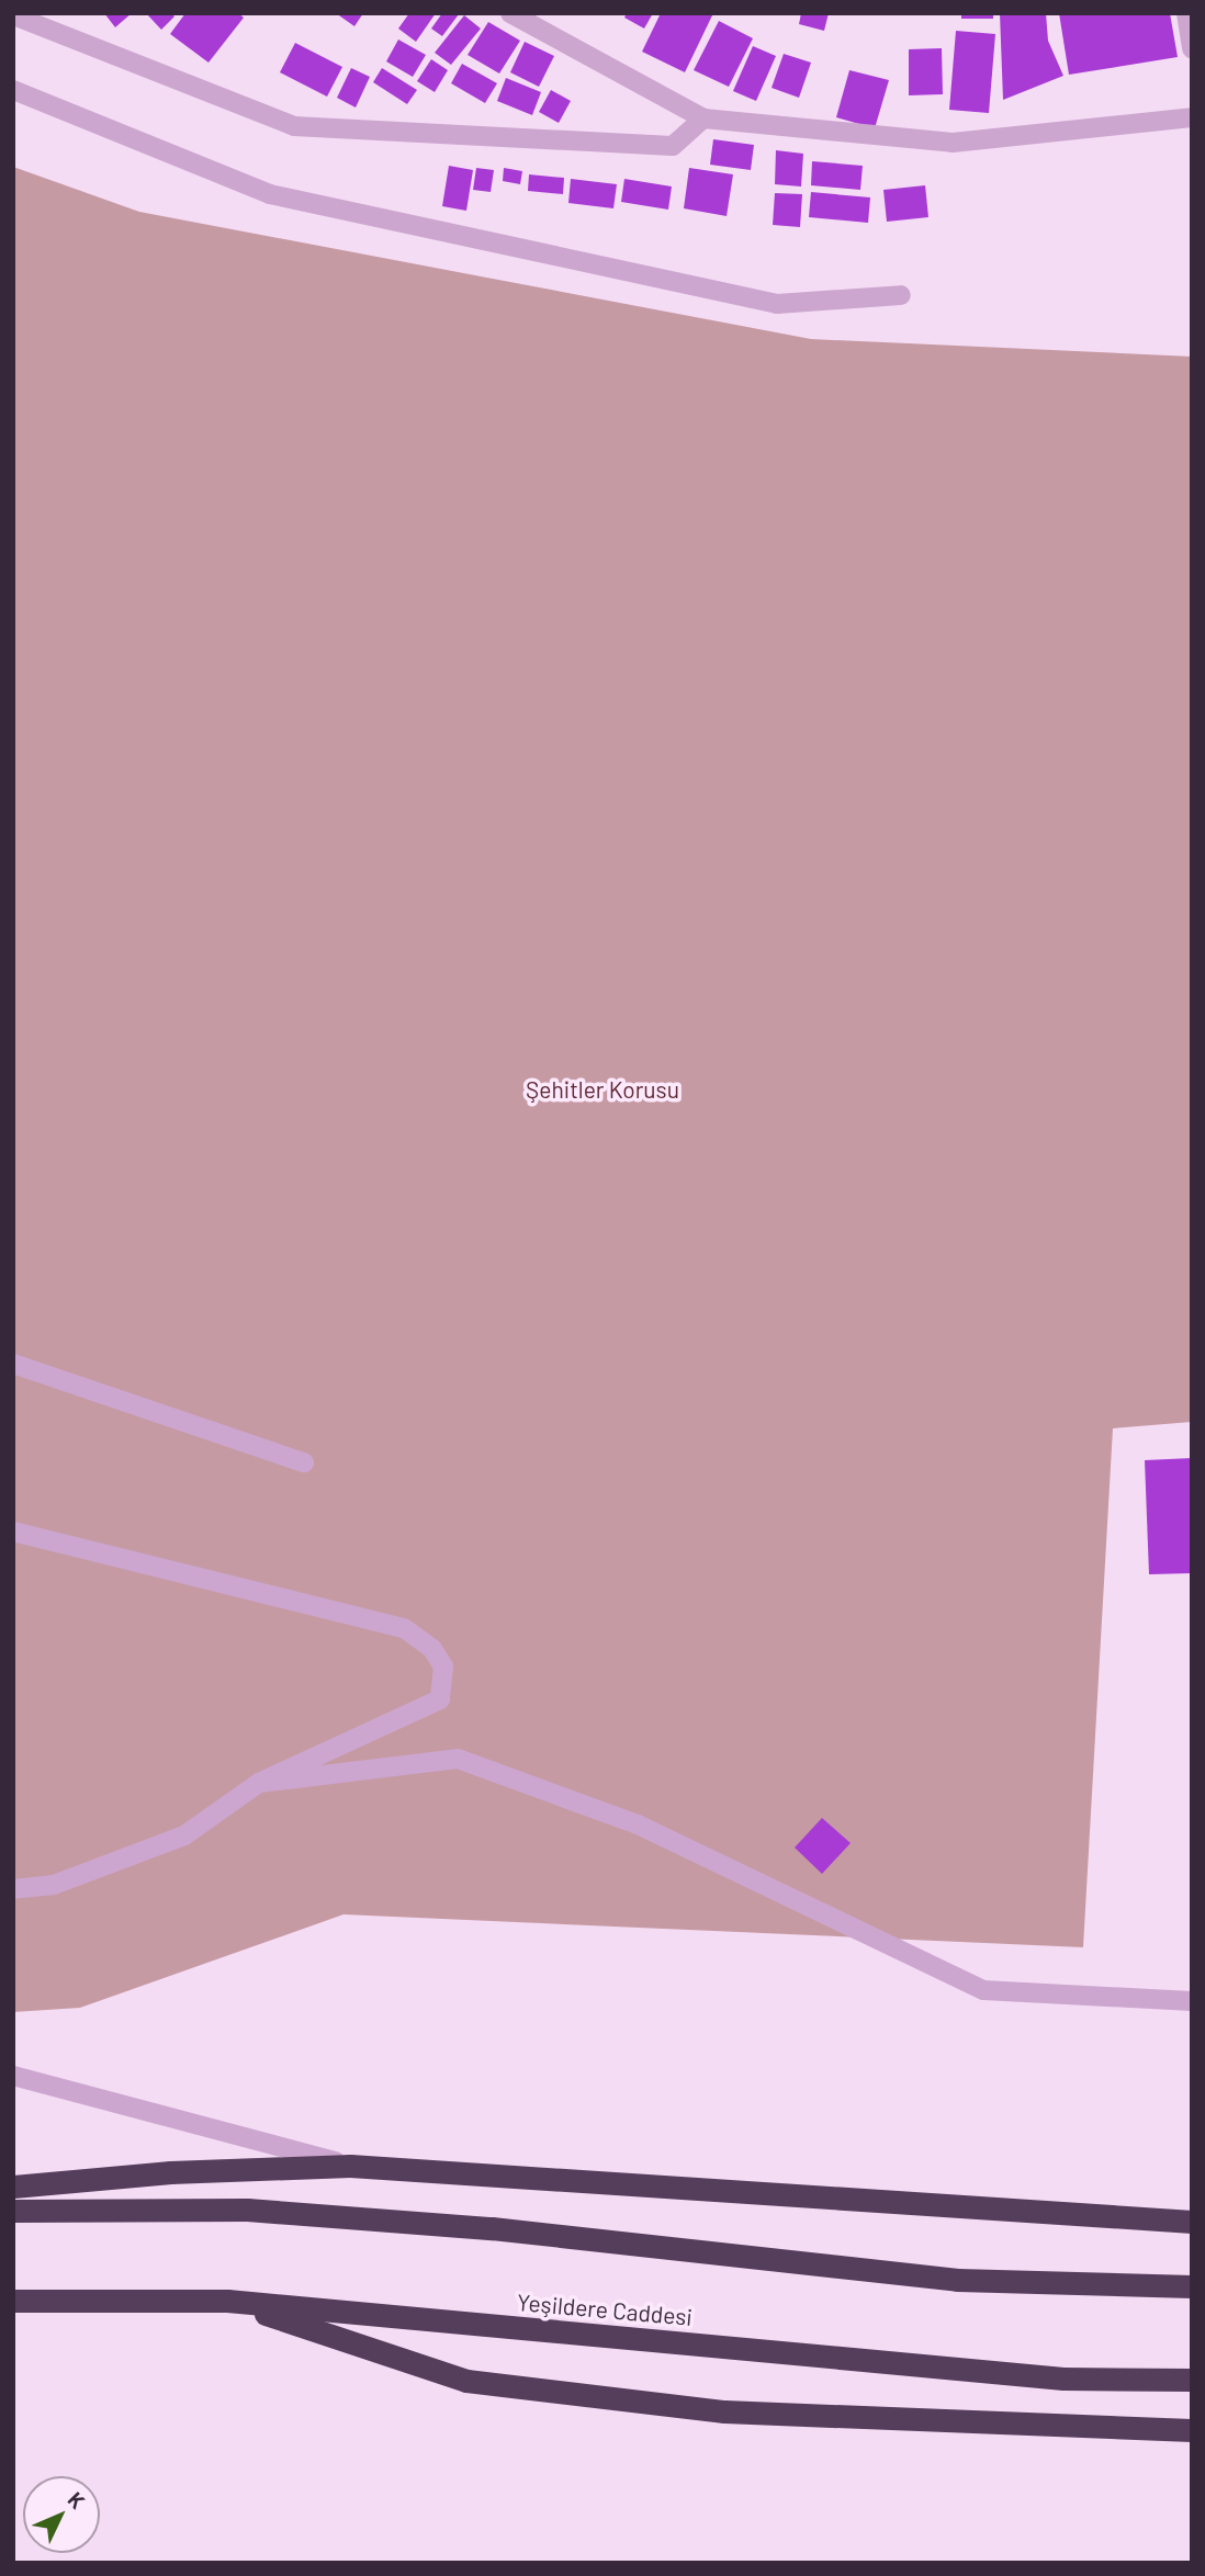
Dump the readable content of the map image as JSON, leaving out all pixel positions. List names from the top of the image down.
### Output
{
  "streets": {
    "highway": ["Yeşildere Caddesi"]
  },
  "parks": ["Şehitler Korusu"],
  "north": "top right"
}
